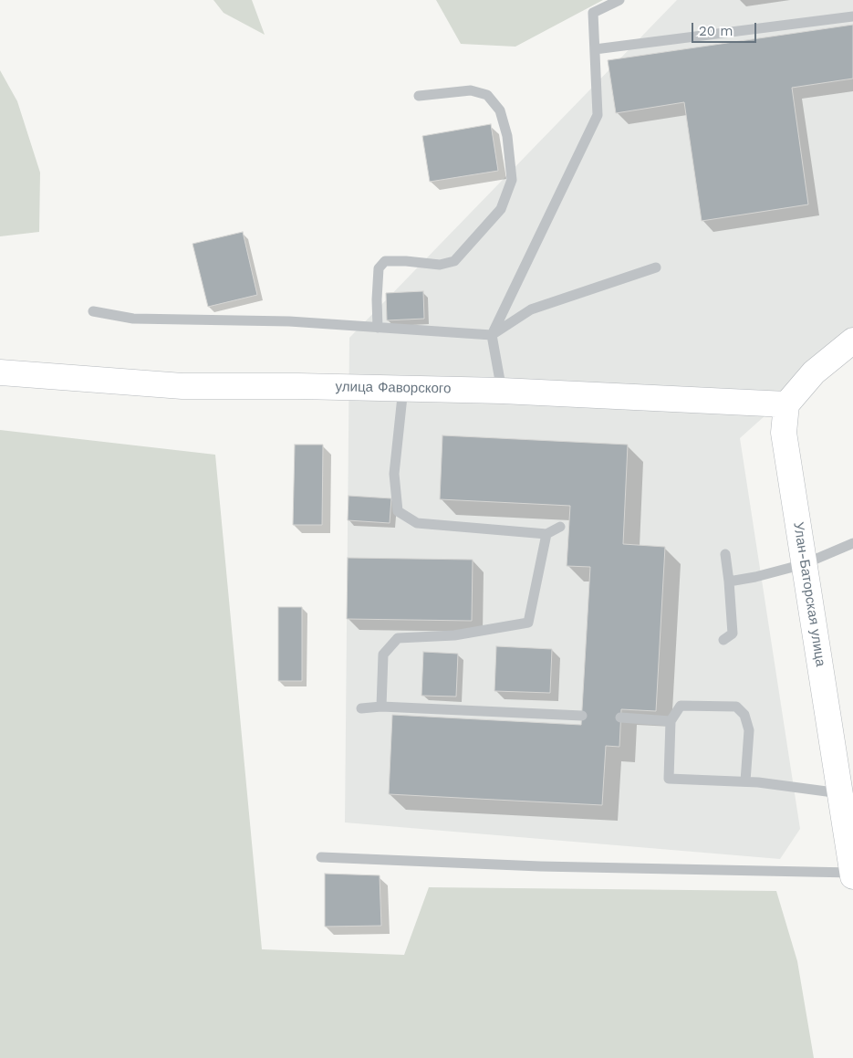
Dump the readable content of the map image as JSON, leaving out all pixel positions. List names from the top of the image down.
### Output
{
  "streets": {
    "street": ["улица Фаворского", "Улан-Баторская улица"]
  },
  "crossings": [
    ["улица Фаворского", "Улан-Баторская улица"]
  ],
  "scale_bar": "20 m"
}
